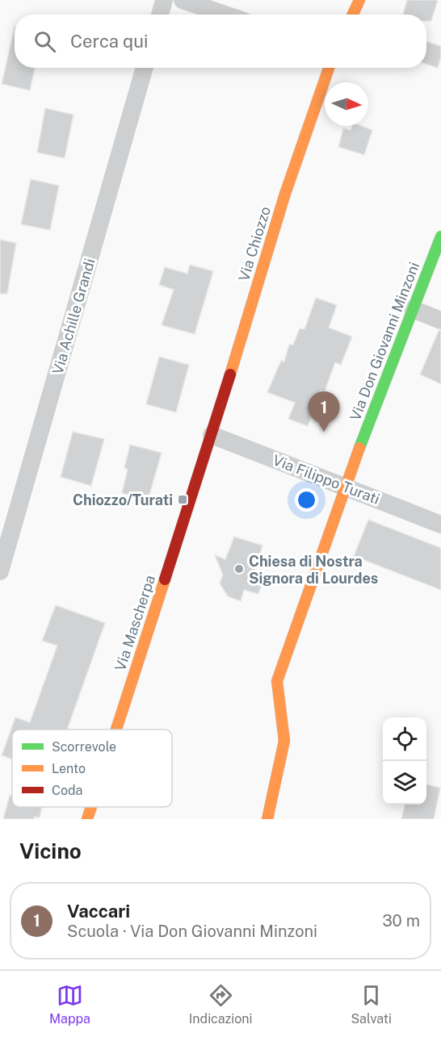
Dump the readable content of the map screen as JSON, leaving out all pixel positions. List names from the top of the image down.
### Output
{
  "streets": {
    "street": [
      "Via Chiozzo",
      "Via Achille Grandi",
      "Via Don Giovanni Minzoni",
      "Via Filippo Turati",
      "Via Mascherpa"
    ]
  },
  "crossings": [
    ["Via Chiozzo", "Via Filippo Turati"],
    ["Via Chiozzo", "Via Mascherpa"],
    ["Via Don Giovanni Minzoni", "Via Filippo Turati"],
    ["Via Filippo Turati", "Via Mascherpa"]
  ],
  "places": {
    "transit": ["Chiozzo/Turati"],
    "other": ["Chiesa di Nostra Signora di Lourdes"]
  },
  "legend": ["Scorrevole", "Lento", "Coda"],
  "north": "right",
  "page": {
    "search": "Cerca qui",
    "pins": "1",
    "heading": "Vicino",
    "list": [
      {
        "mark": "1",
        "name": "Vaccari",
        "note": "Scuola · Via Don Giovanni Minzoni",
        "value": "30 m"
      }
    ],
    "nav": ["Mappa", "Indicazioni", "Salvati"]
  }
}
